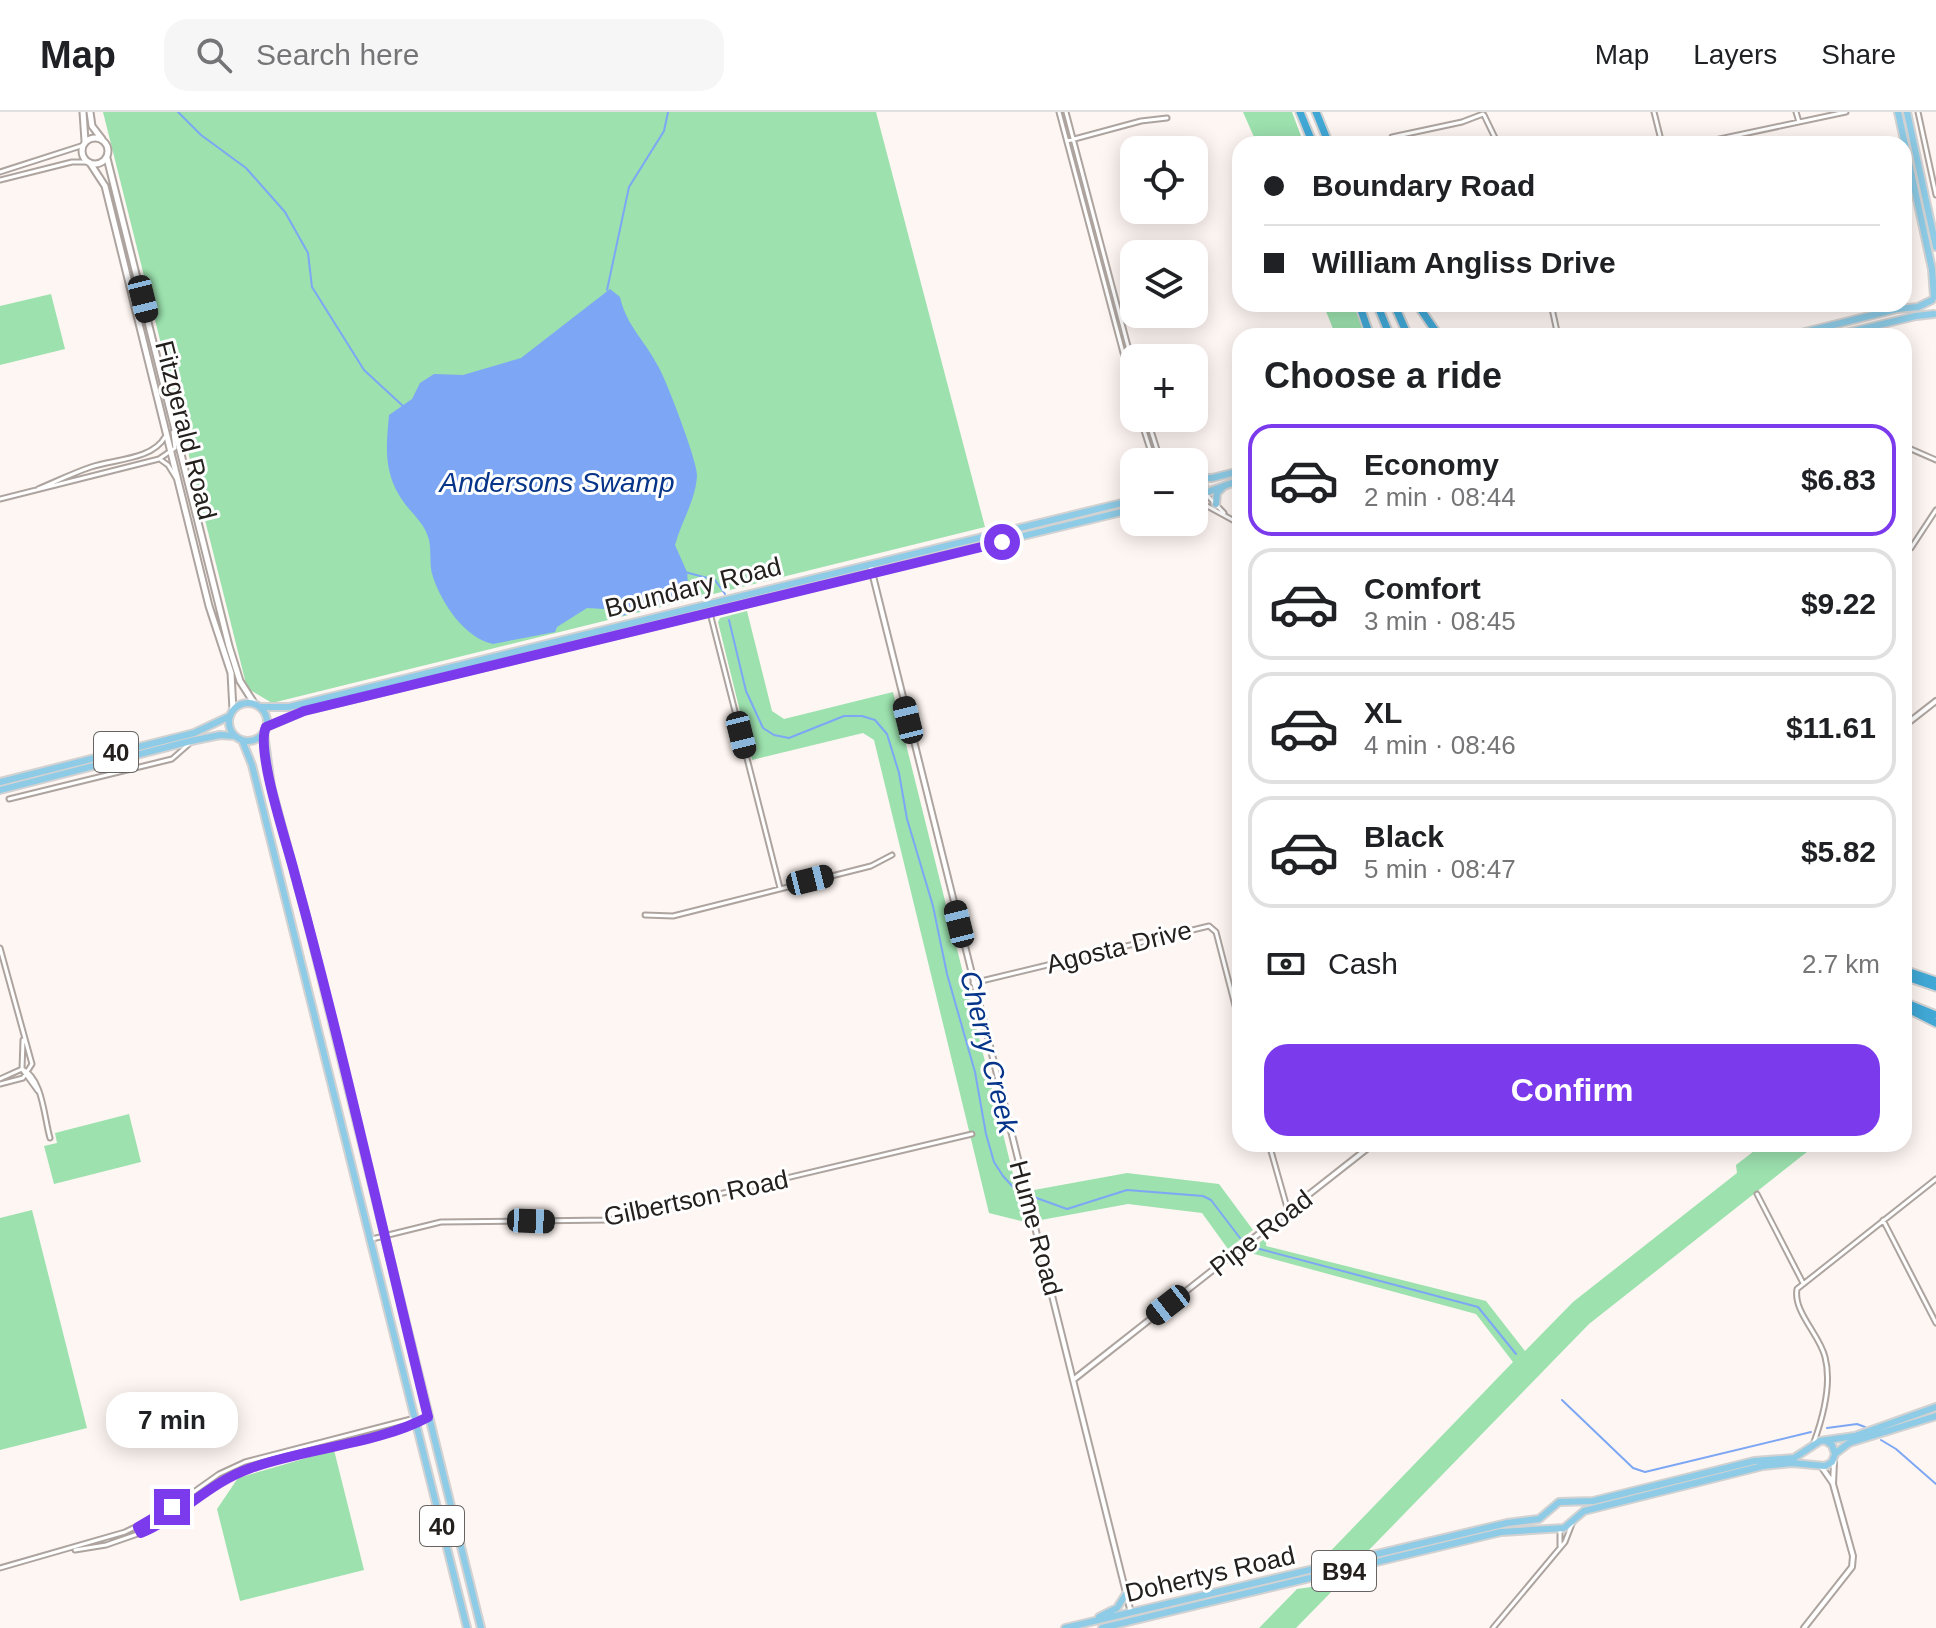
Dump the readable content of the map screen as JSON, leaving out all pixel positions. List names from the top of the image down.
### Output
{
  "streets": {
    "main road": [
      "Fitzgerald Road",
      "Boundary Road",
      "40",
      "B94",
      "Dohertys Road"
    ],
    "street": [
      "Agosta Drive",
      "Gilbertson Road",
      "Hume Road",
      "Pipe Road"
    ]
  },
  "crossings": [
    ["Fitzgerald Road", "Boundary Road"],
    ["Fitzgerald Road", "40"],
    ["Boundary Road", "40"],
    ["Boundary Road", "Hume Road"],
    ["40", "Gilbertson Road"],
    ["Agosta Drive", "Hume Road"],
    ["Hume Road", "Pipe Road"],
    ["Hume Road", "Dohertys Road"],
    ["B94", "Dohertys Road"]
  ],
  "water": ["Andersons Swamp", "Cherry Creek"],
  "page": {
    "header": "Map",
    "search": "Search here",
    "nav": ["Map", "Layers", "Share"],
    "map_buttons": ["+", "−"],
    "banner": ["Boundary Road", "William Angliss Drive"],
    "heading": "Choose a ride",
    "list": [
      {
        "name": "Economy",
        "note": "2 min · 08:44",
        "value": "$6.83"
      },
      {
        "name": "Comfort",
        "note": "3 min · 08:45",
        "value": "$9.22"
      },
      {
        "name": "XL",
        "note": "4 min · 08:46",
        "value": "$11.61"
      },
      {
        "name": "Black",
        "note": "5 min · 08:47",
        "value": "$5.82"
      }
    ],
    "pay": ["Cash", "2.7 km"],
    "buttons": "Confirm",
    "bubble": "7 min"
  }
}
